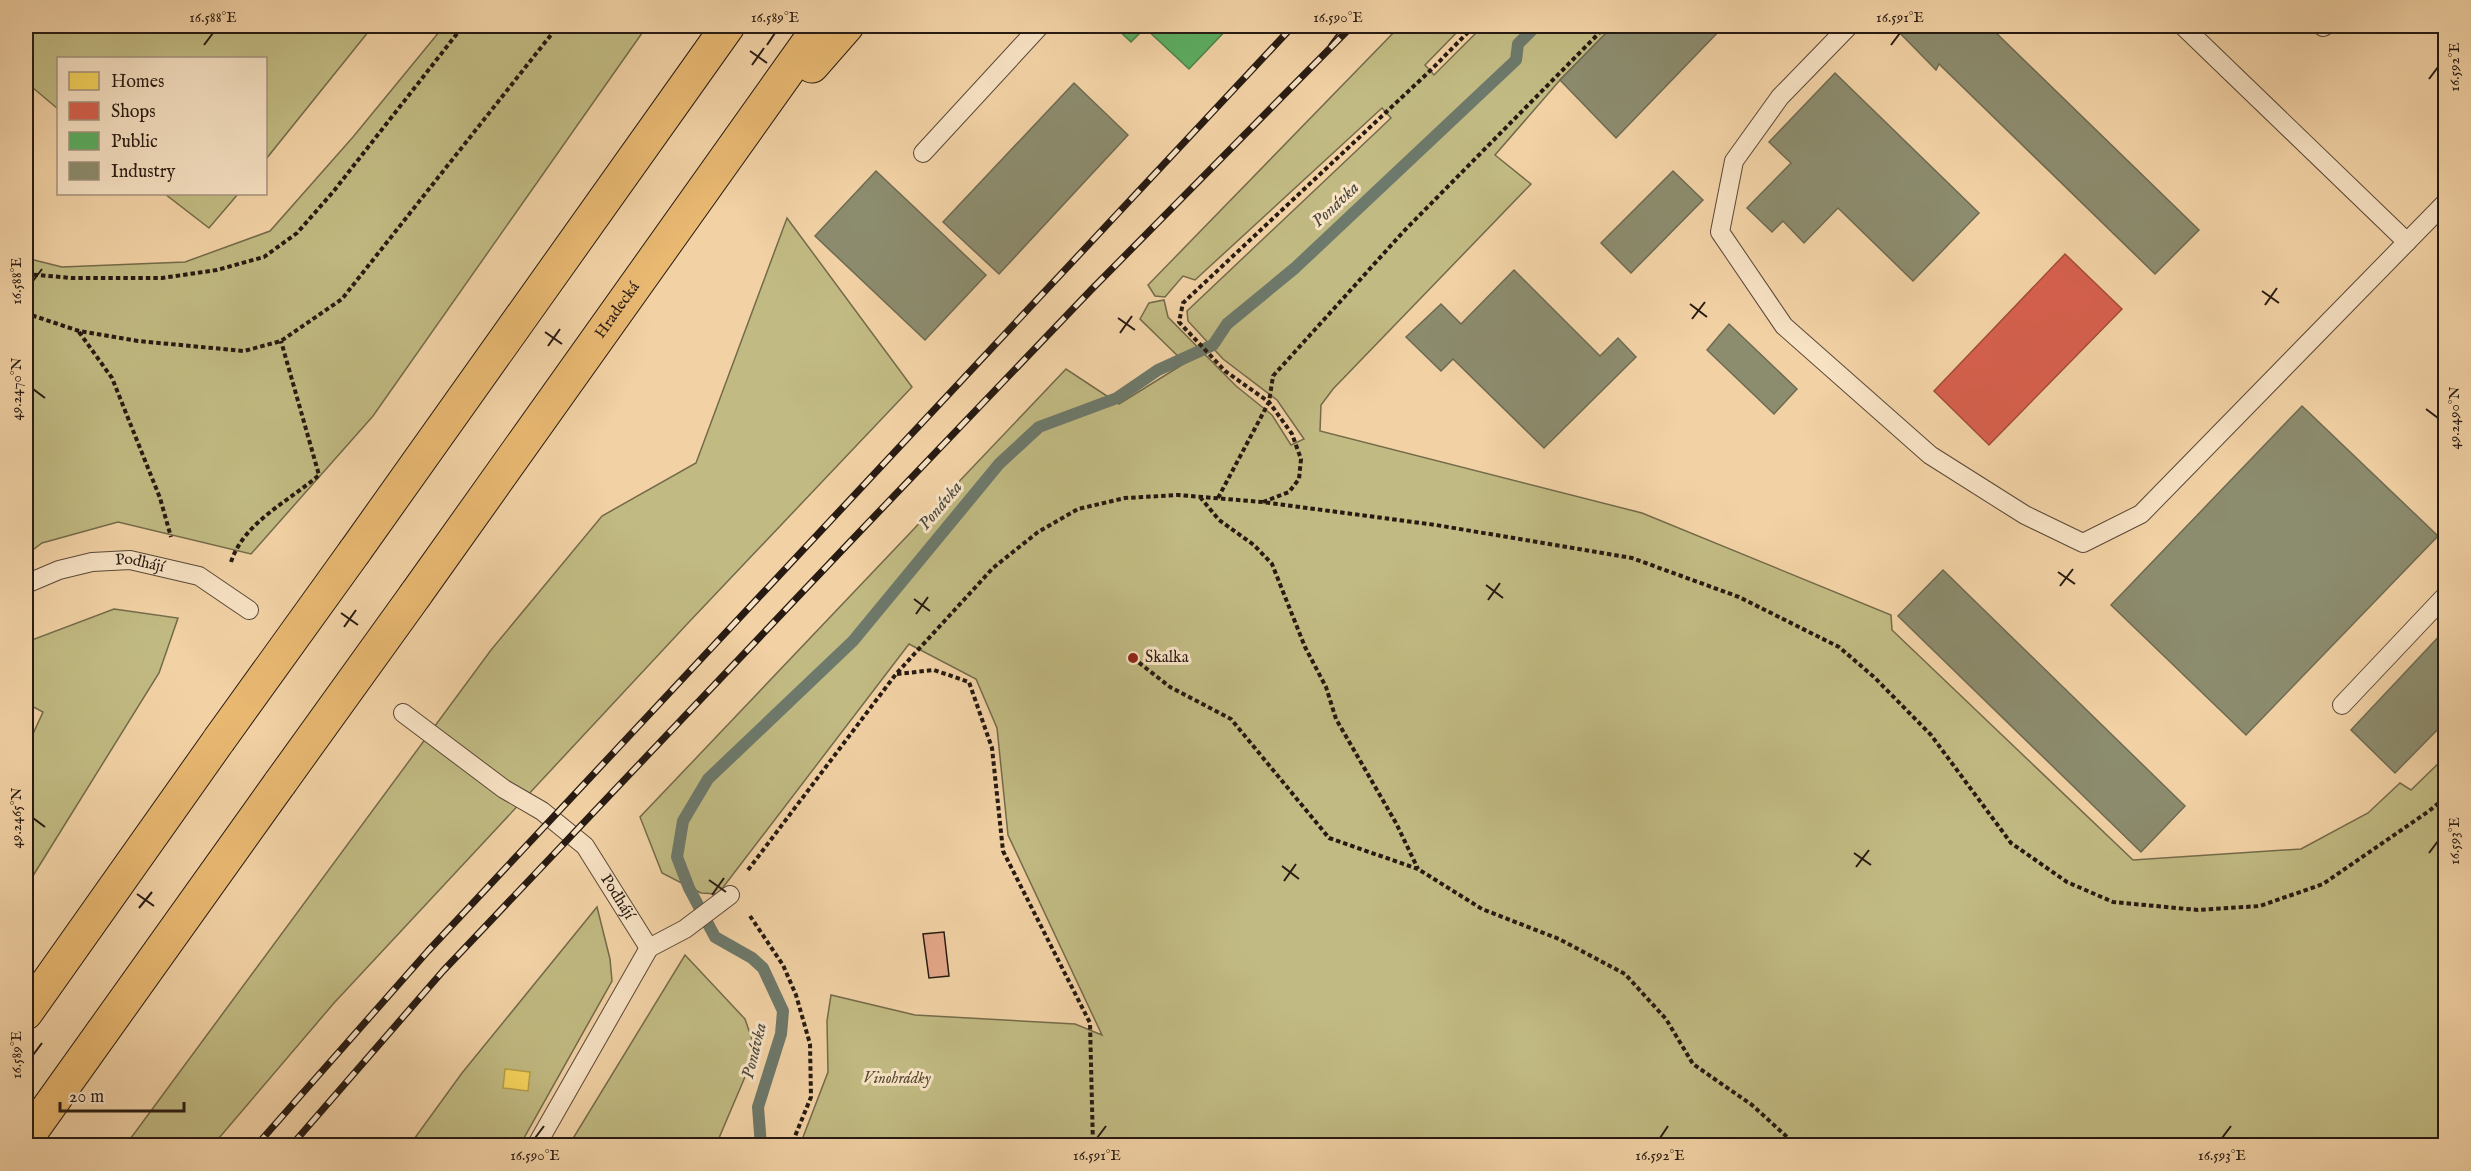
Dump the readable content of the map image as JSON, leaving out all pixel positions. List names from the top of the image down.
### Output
{
  "streets": {
    "highway": ["Hradecká"],
    "lane": ["Podhájí"]
  },
  "water": ["Ponávka"],
  "parks": ["Vinohrádky"],
  "places": ["Skalka"],
  "legend": [
    "Homes",
    "Shops",
    "Public",
    "Industry"
  ],
  "scale_bar": "20 m",
  "coordinates": [
    "16.588°E",
    "16.589°E",
    "16.590°E",
    "16.591°E",
    "16.592°E",
    "49.2470°N",
    "49.2490°N",
    "49.2465°N",
    "16.593°E"
  ]
}
